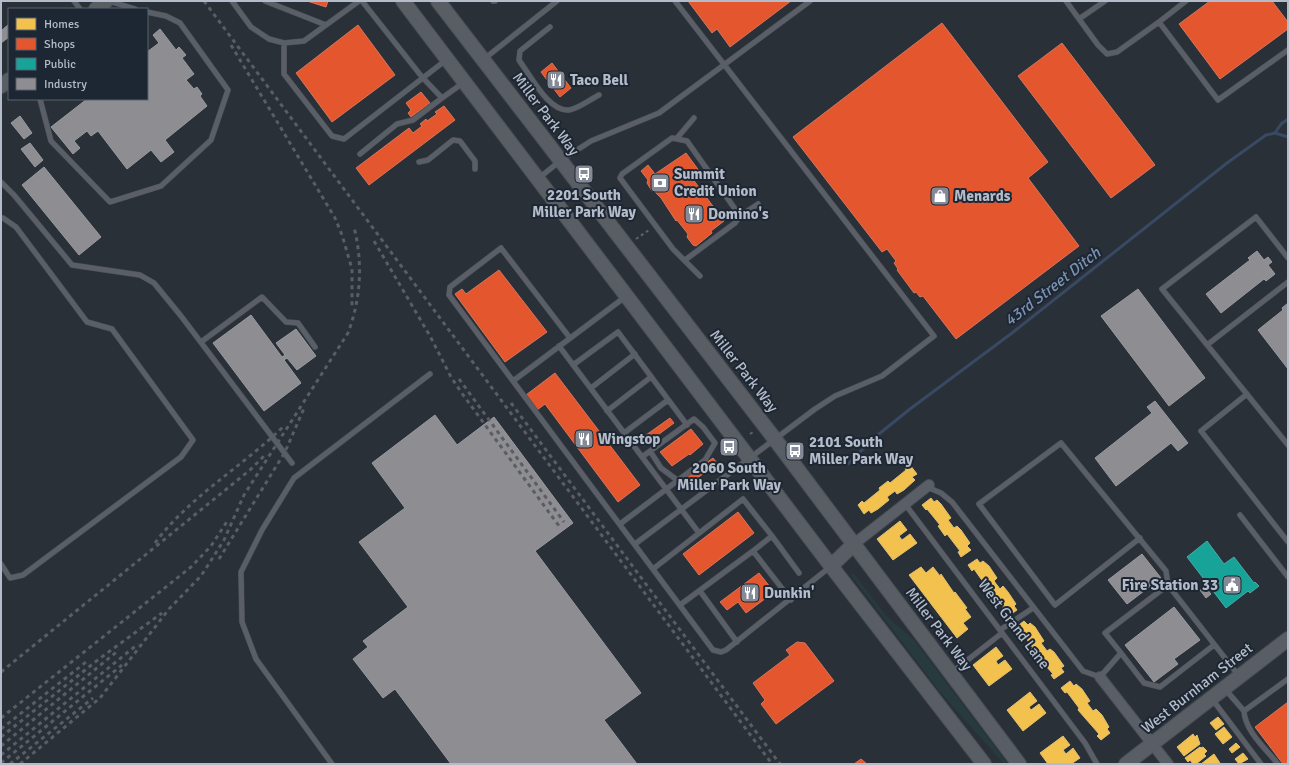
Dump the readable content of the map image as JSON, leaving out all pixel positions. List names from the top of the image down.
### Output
{
  "streets": {
    "main road": ["Miller Park Way", "West Burnham Street"],
    "lane": ["West Grand Lane"]
  },
  "water": ["43rd Street Ditch"],
  "places": {
    "restaurant": [
      "Taco Bell",
      "Domino's",
      "Wingstop",
      "Dunkin'"
    ],
    "bus stop": ["2201 South Miller Park Way", "2060 South Miller Park Way", "2101 South Miller Park Way"],
    "bank": ["Summit Credit Union"],
    "shop": ["Menards"],
    "public building": ["Fire Station 33"]
  },
  "legend": [
    "Homes",
    "Shops",
    "Public",
    "Industry"
  ]
}
